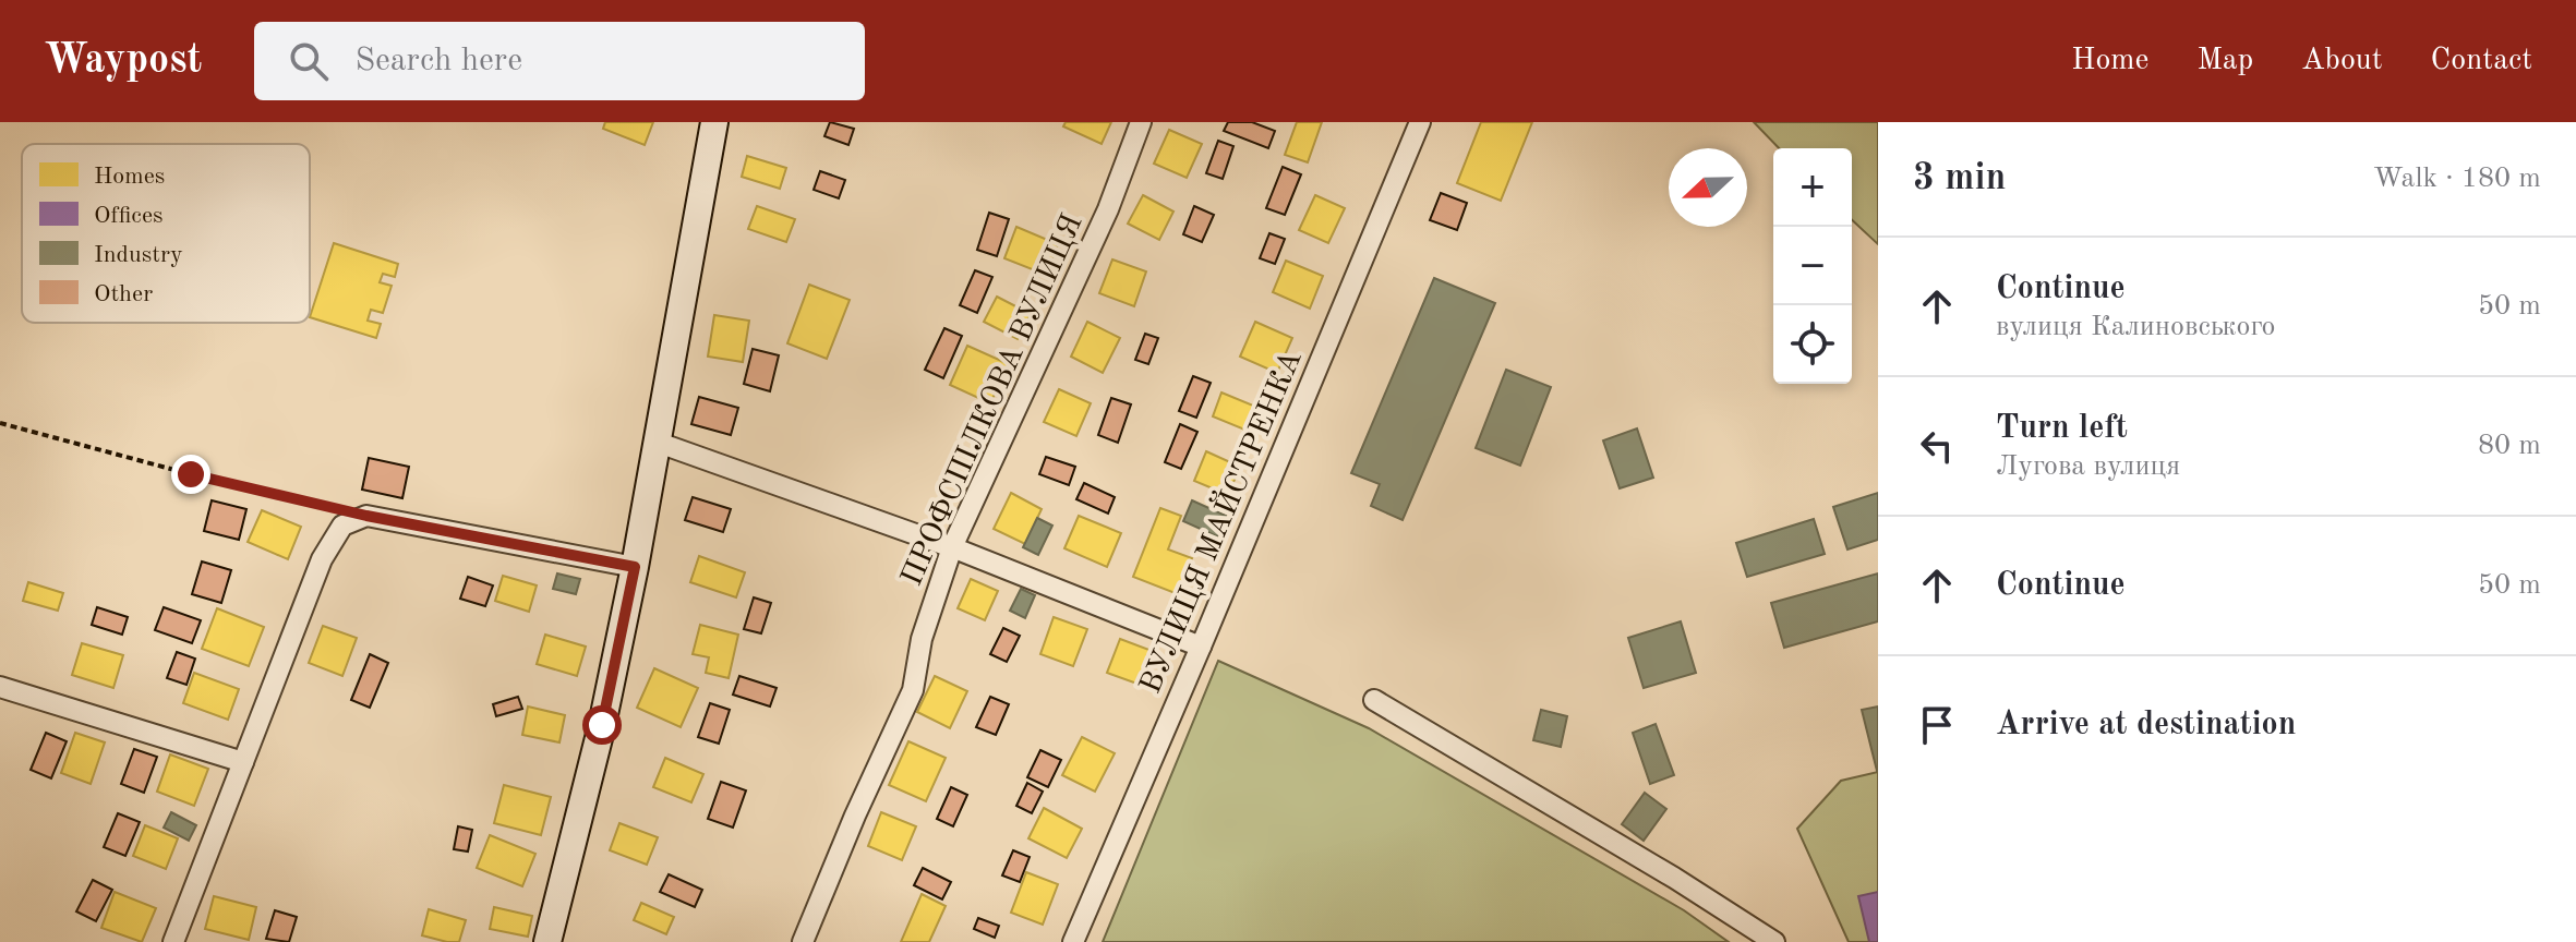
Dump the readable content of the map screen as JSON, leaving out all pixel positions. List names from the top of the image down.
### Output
{
  "streets": {
    "street": ["ПРОФСПІЛКОВА ВУЛИЦЯ", "ВУЛИЦЯ МАЙСТРЕНКА"]
  },
  "legend": [
    "Homes",
    "Offices",
    "Industry",
    "Other"
  ],
  "north": "left",
  "page": {
    "header": "Waypost",
    "search": "Search here",
    "nav": [
      "Home",
      "Map",
      "About",
      "Contact"
    ],
    "heading": ["3 min", "Walk · 180 m"],
    "map_buttons": ["+", "−"],
    "list": [
      ["Continue", "вулиця Калиновського", "50 m"],
      ["Turn left", "Лугова вулиця", "80 m"],
      ["Continue", "50 m"],
      "Arrive at destination"
    ]
  }
}
